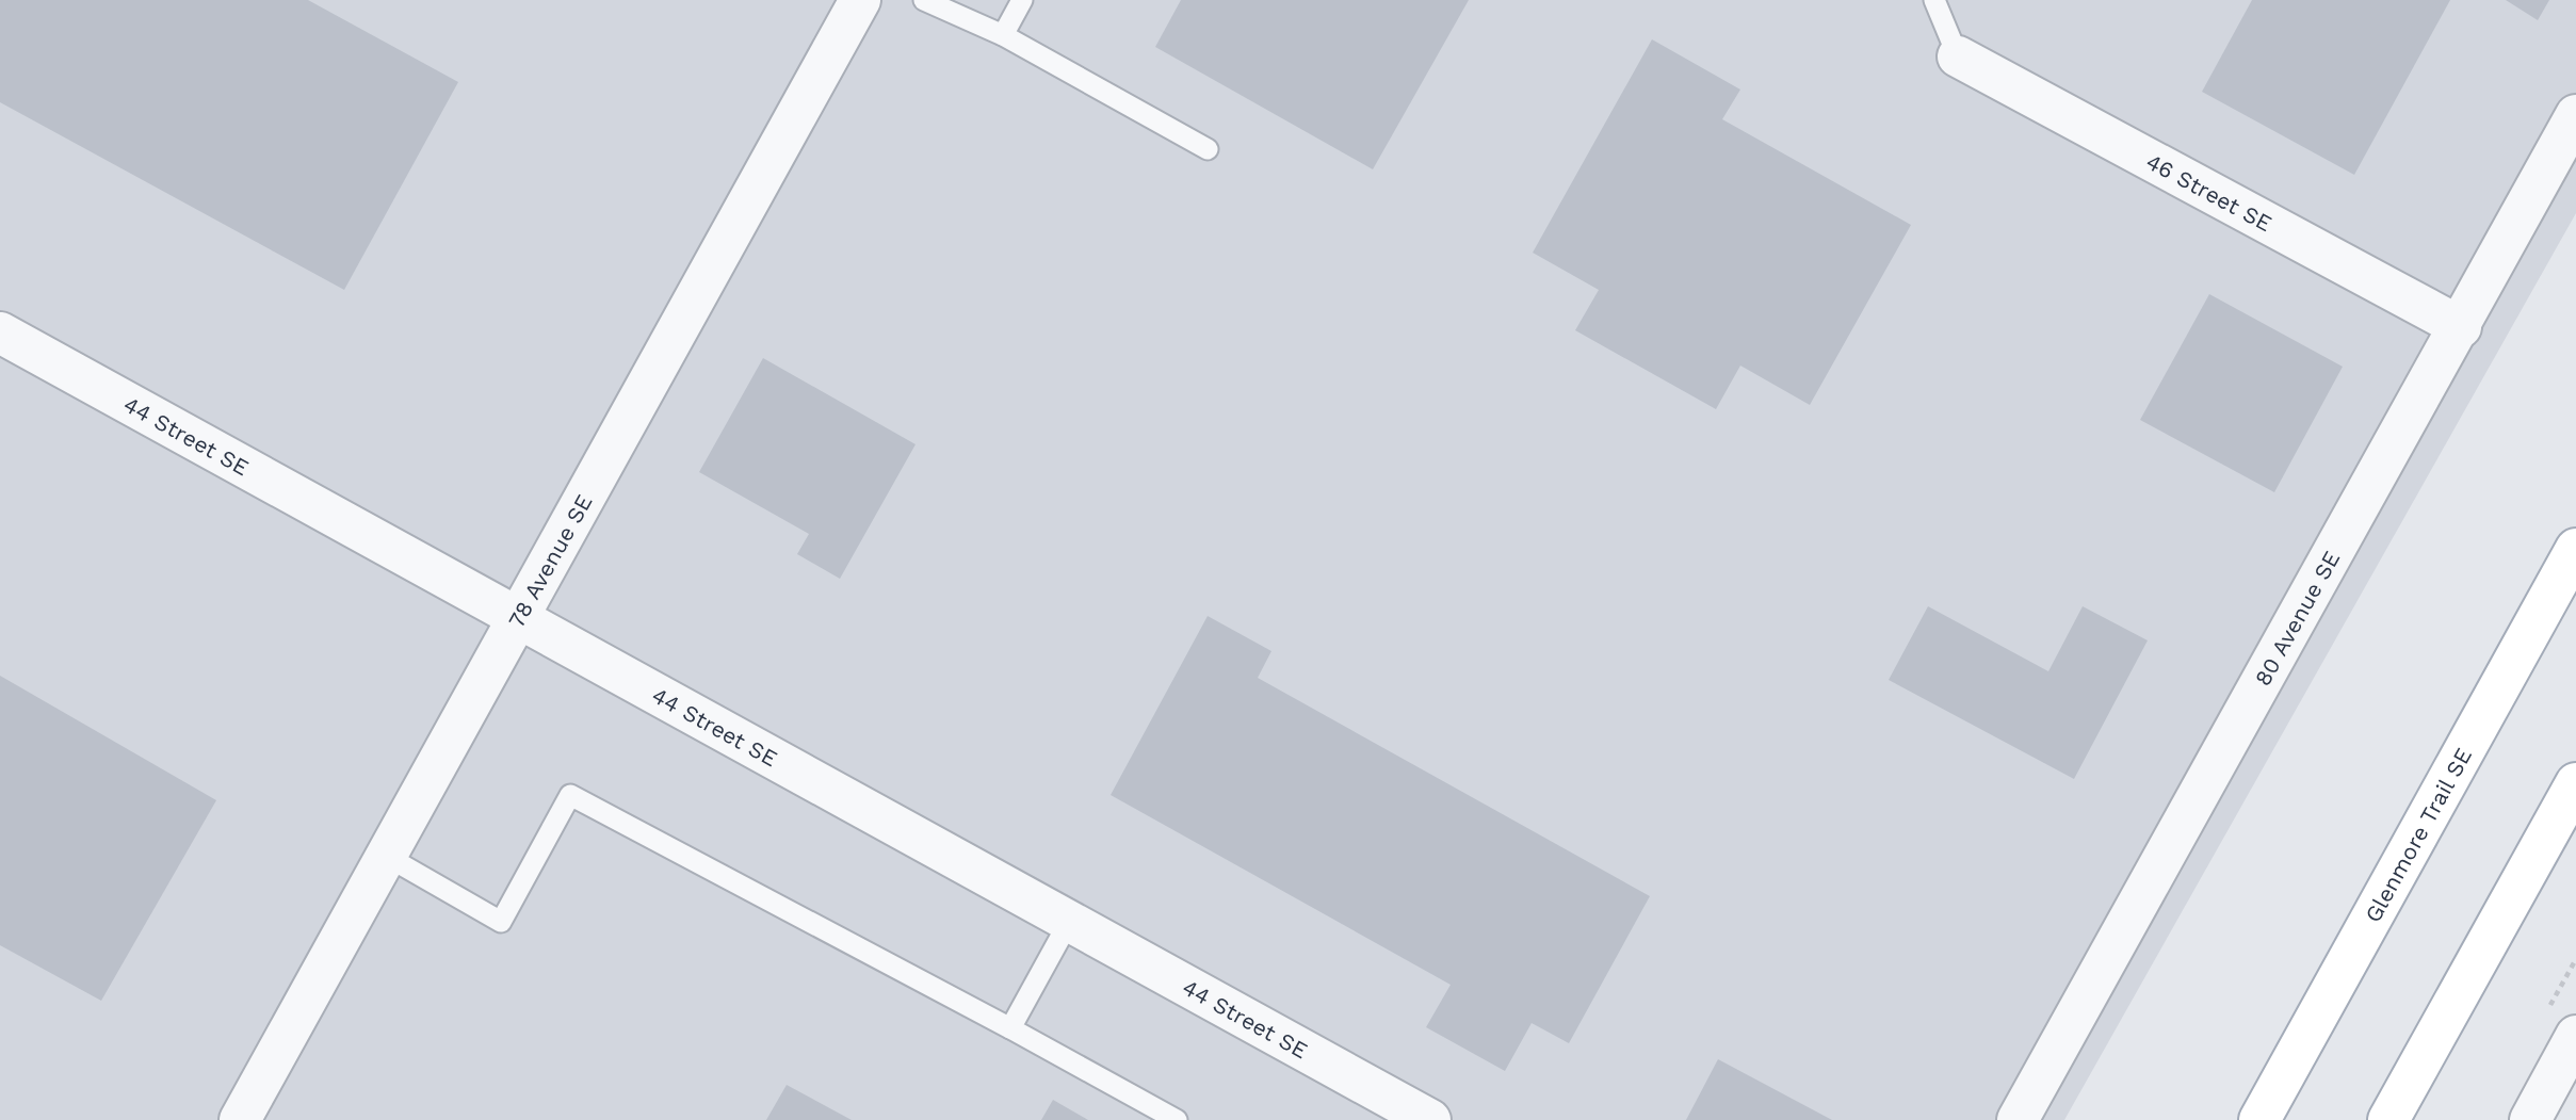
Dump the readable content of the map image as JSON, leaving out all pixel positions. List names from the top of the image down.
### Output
{
  "streets": {
    "main road": ["Glenmore Trail SE"],
    "street": [
      "46 Street SE",
      "44 Street SE",
      "78 Avenue SE",
      "80 Avenue SE"
    ]
  },
  "crossings": [
    ["46 Street SE", "80 Avenue SE"],
    ["44 Street SE", "78 Avenue SE"]
  ]
}
